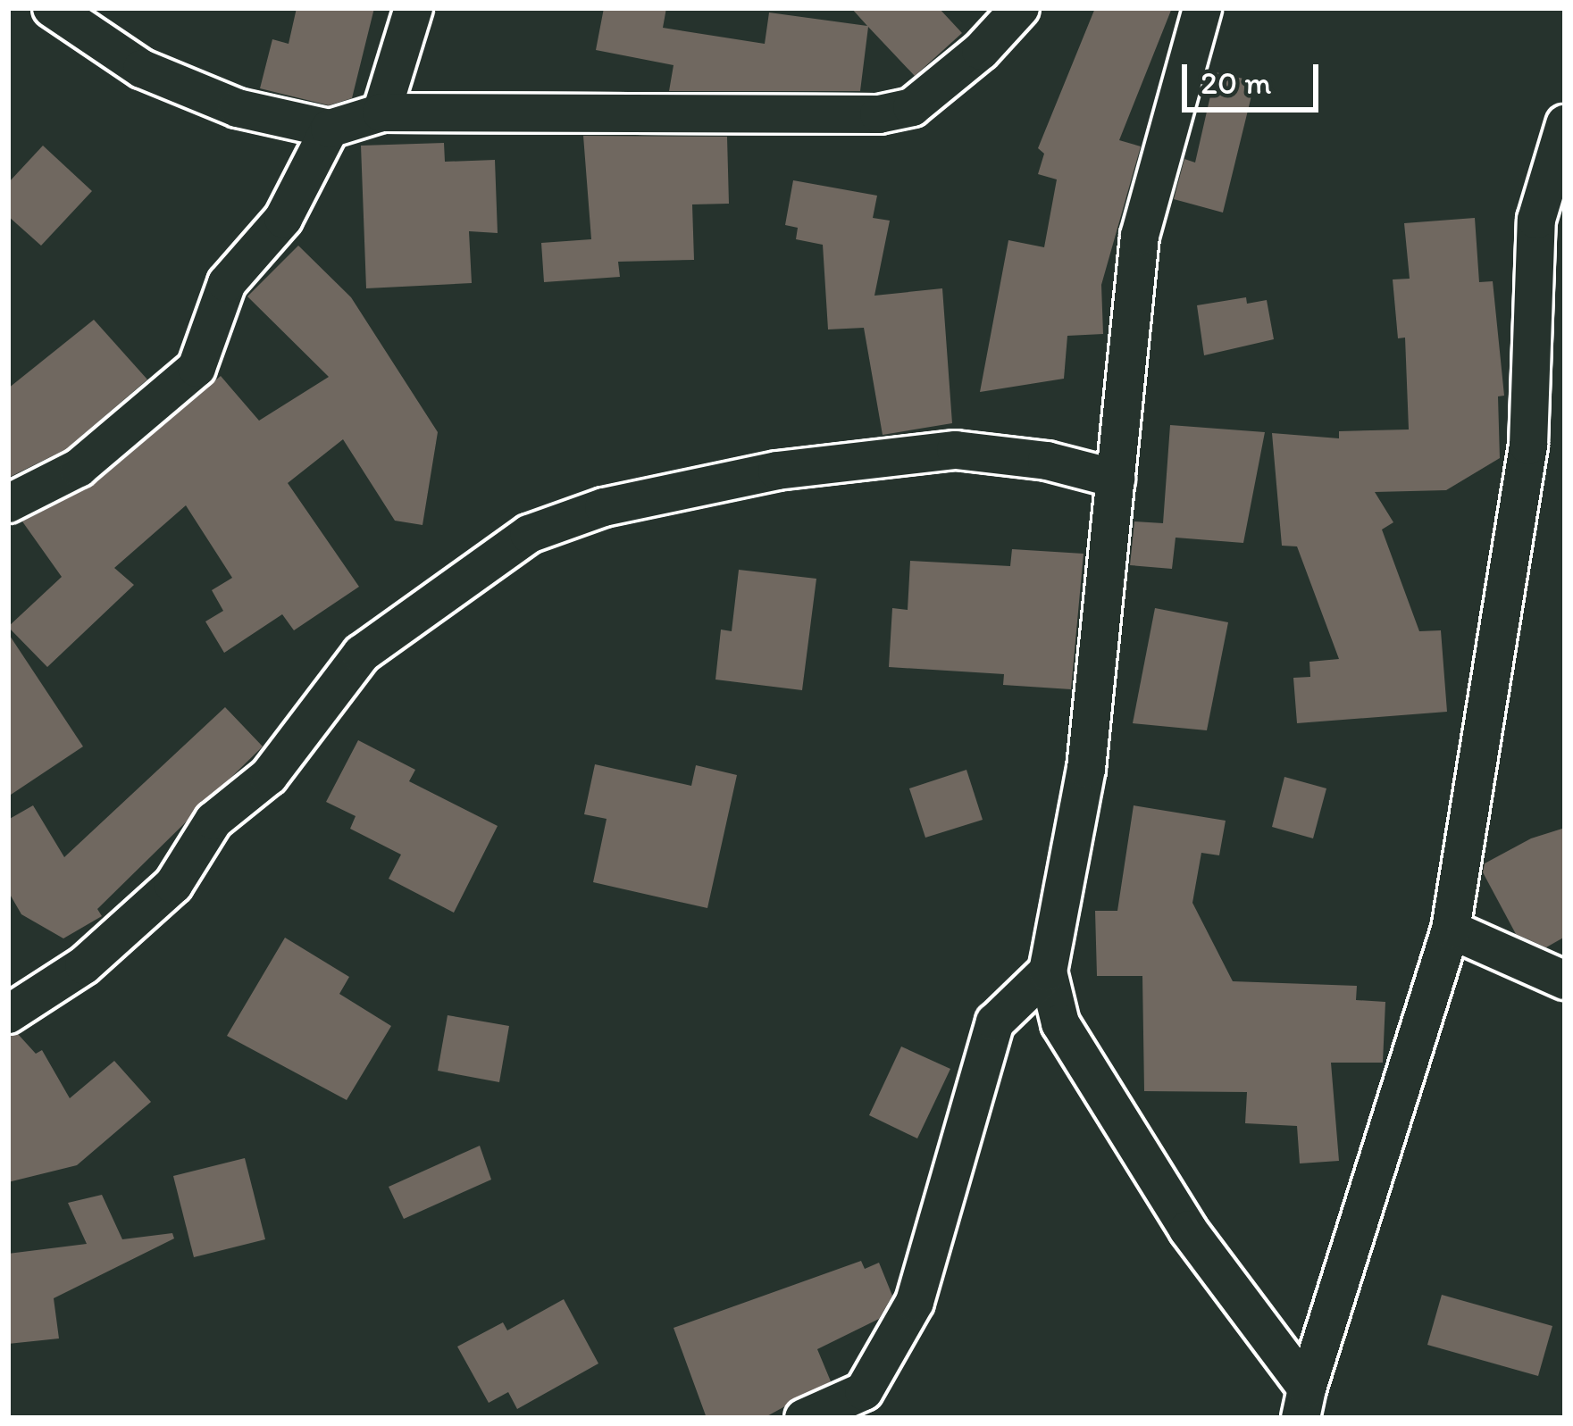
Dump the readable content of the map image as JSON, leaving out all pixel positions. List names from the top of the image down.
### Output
{
  "scale_bar": "20 m"
}
